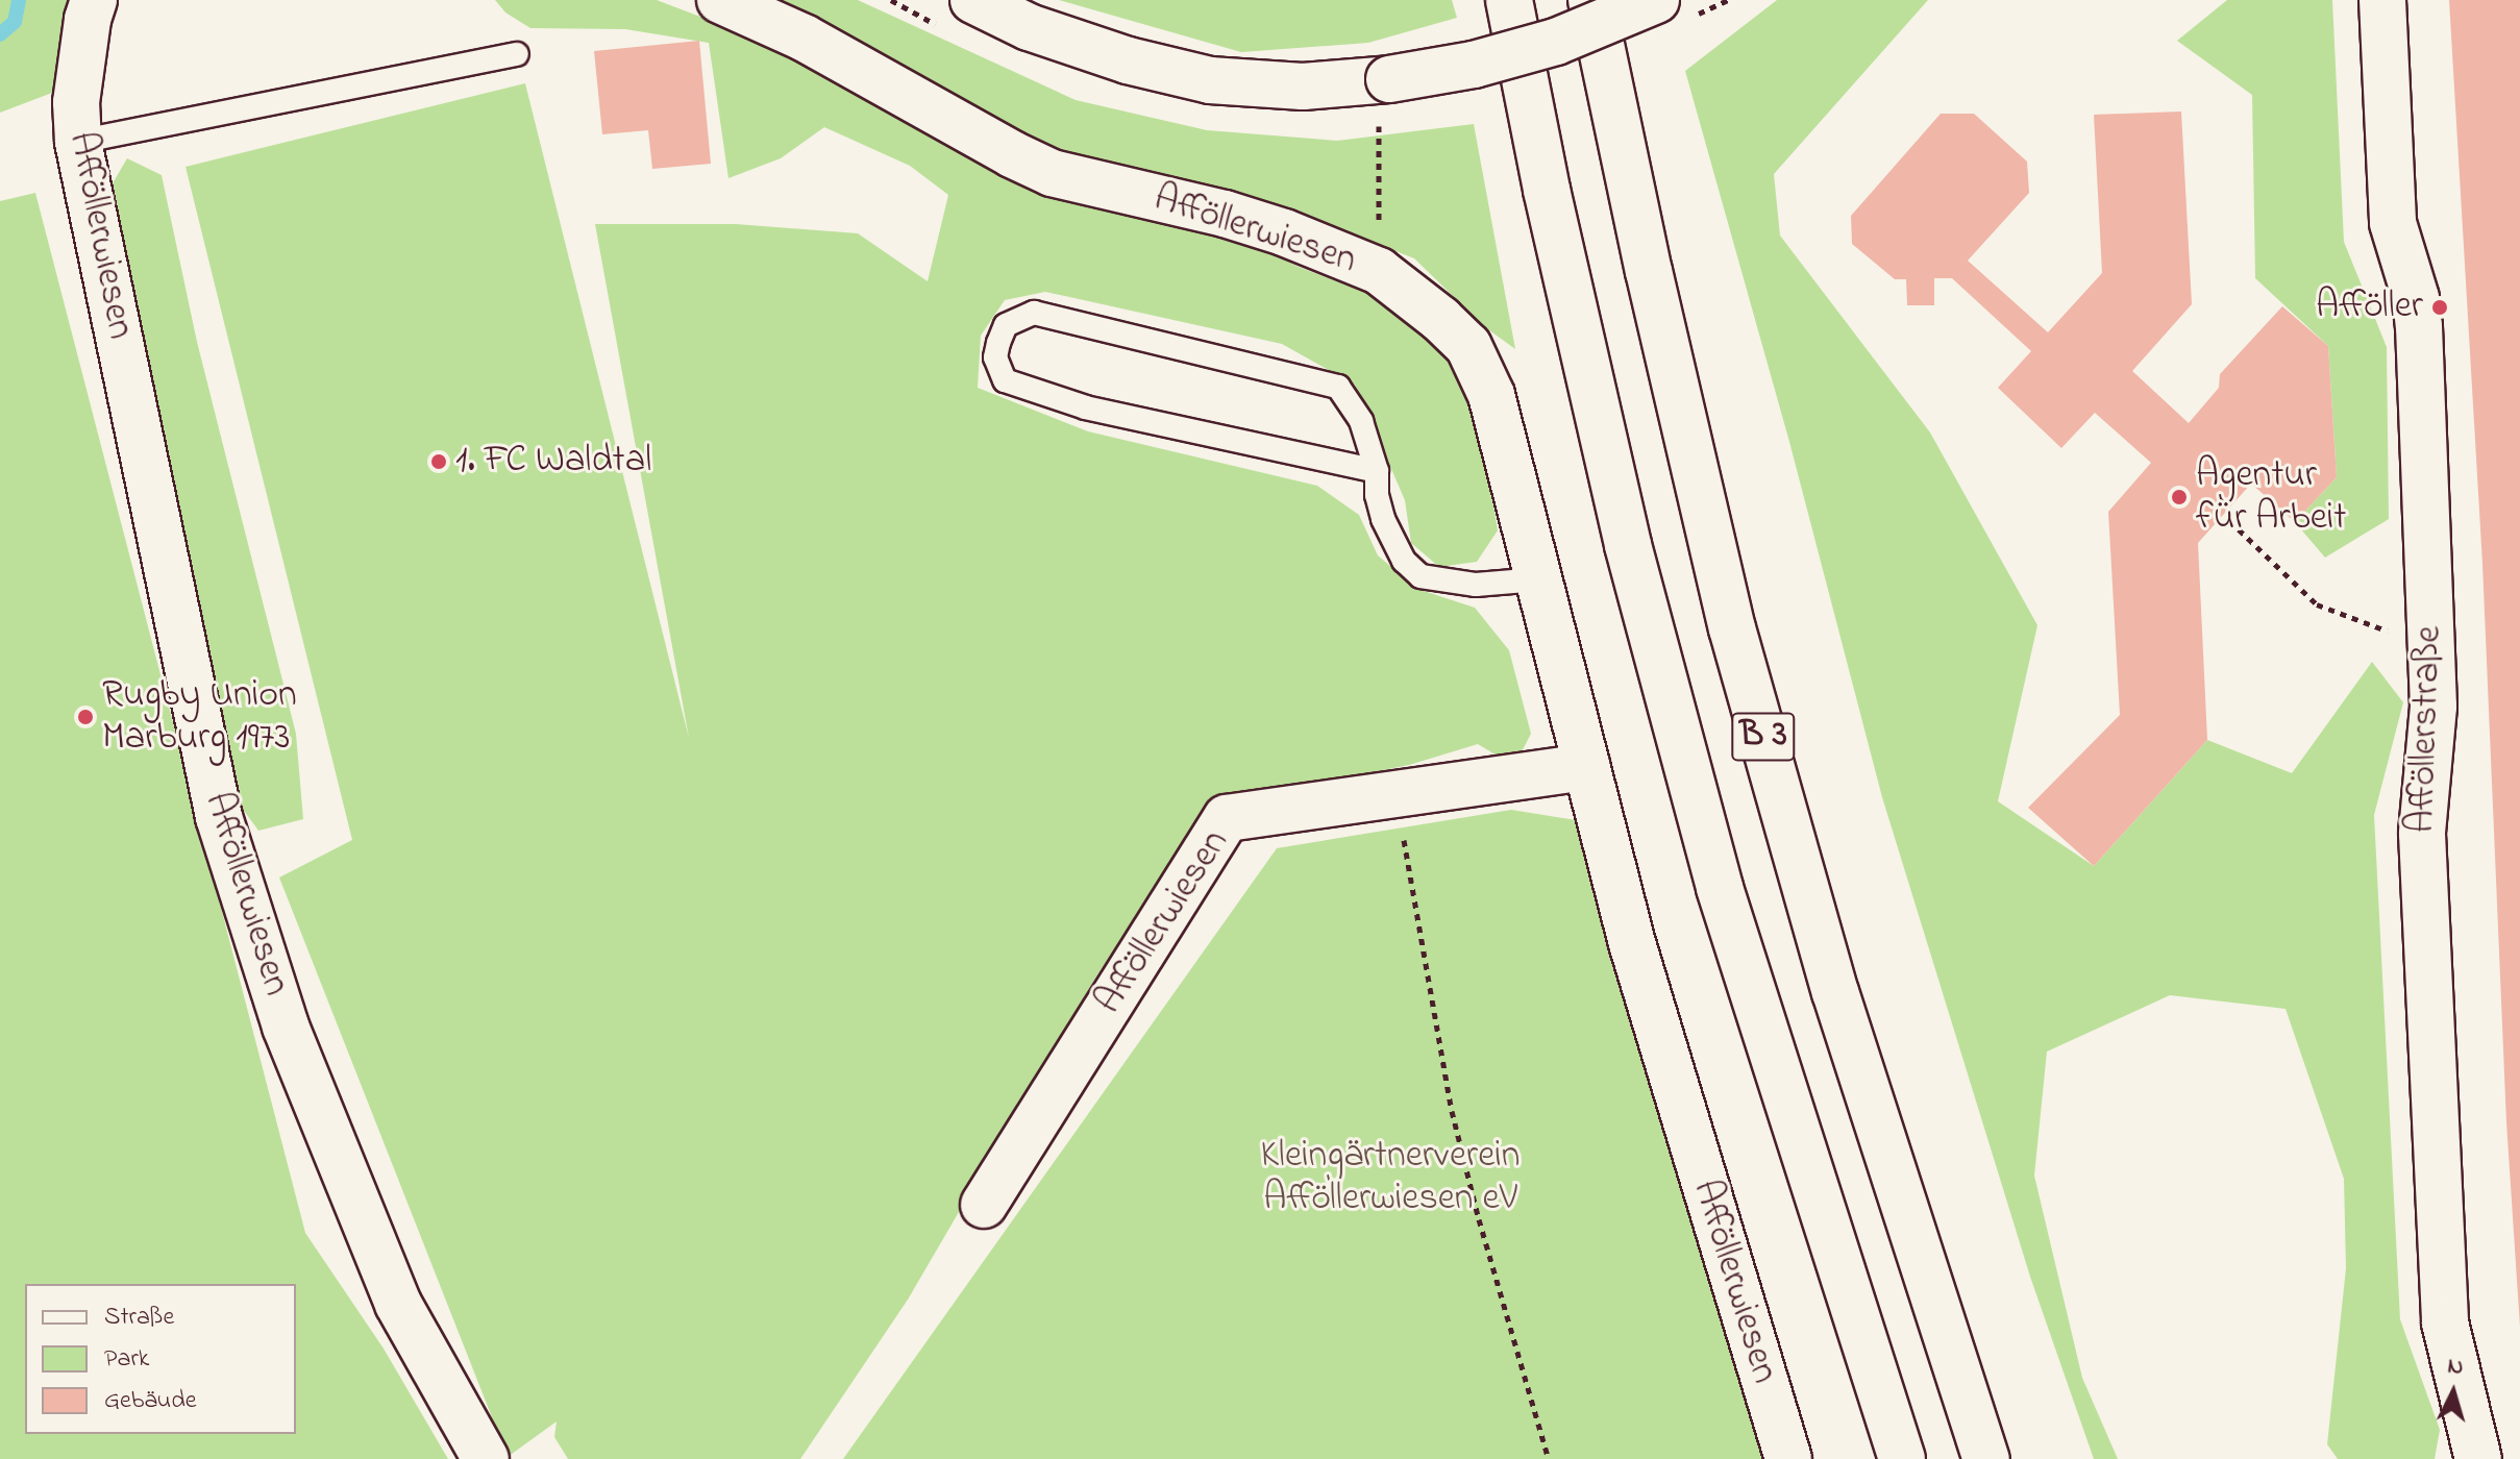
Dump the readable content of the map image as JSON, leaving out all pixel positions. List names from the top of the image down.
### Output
{
  "streets": {
    "main road": ["Afföllerwiesen", "Afföllerstraße", "B 3"]
  },
  "parks": ["Kleingärtnerverein Afföllerwiesen eV"],
  "places": [
    "Afföller",
    "1. FC Waldtal",
    "Agentur für Arbeit",
    "Rugby Union Marburg 1973"
  ],
  "legend": ["Straße", "Park", "Gebäude"],
  "north": "top"
}
